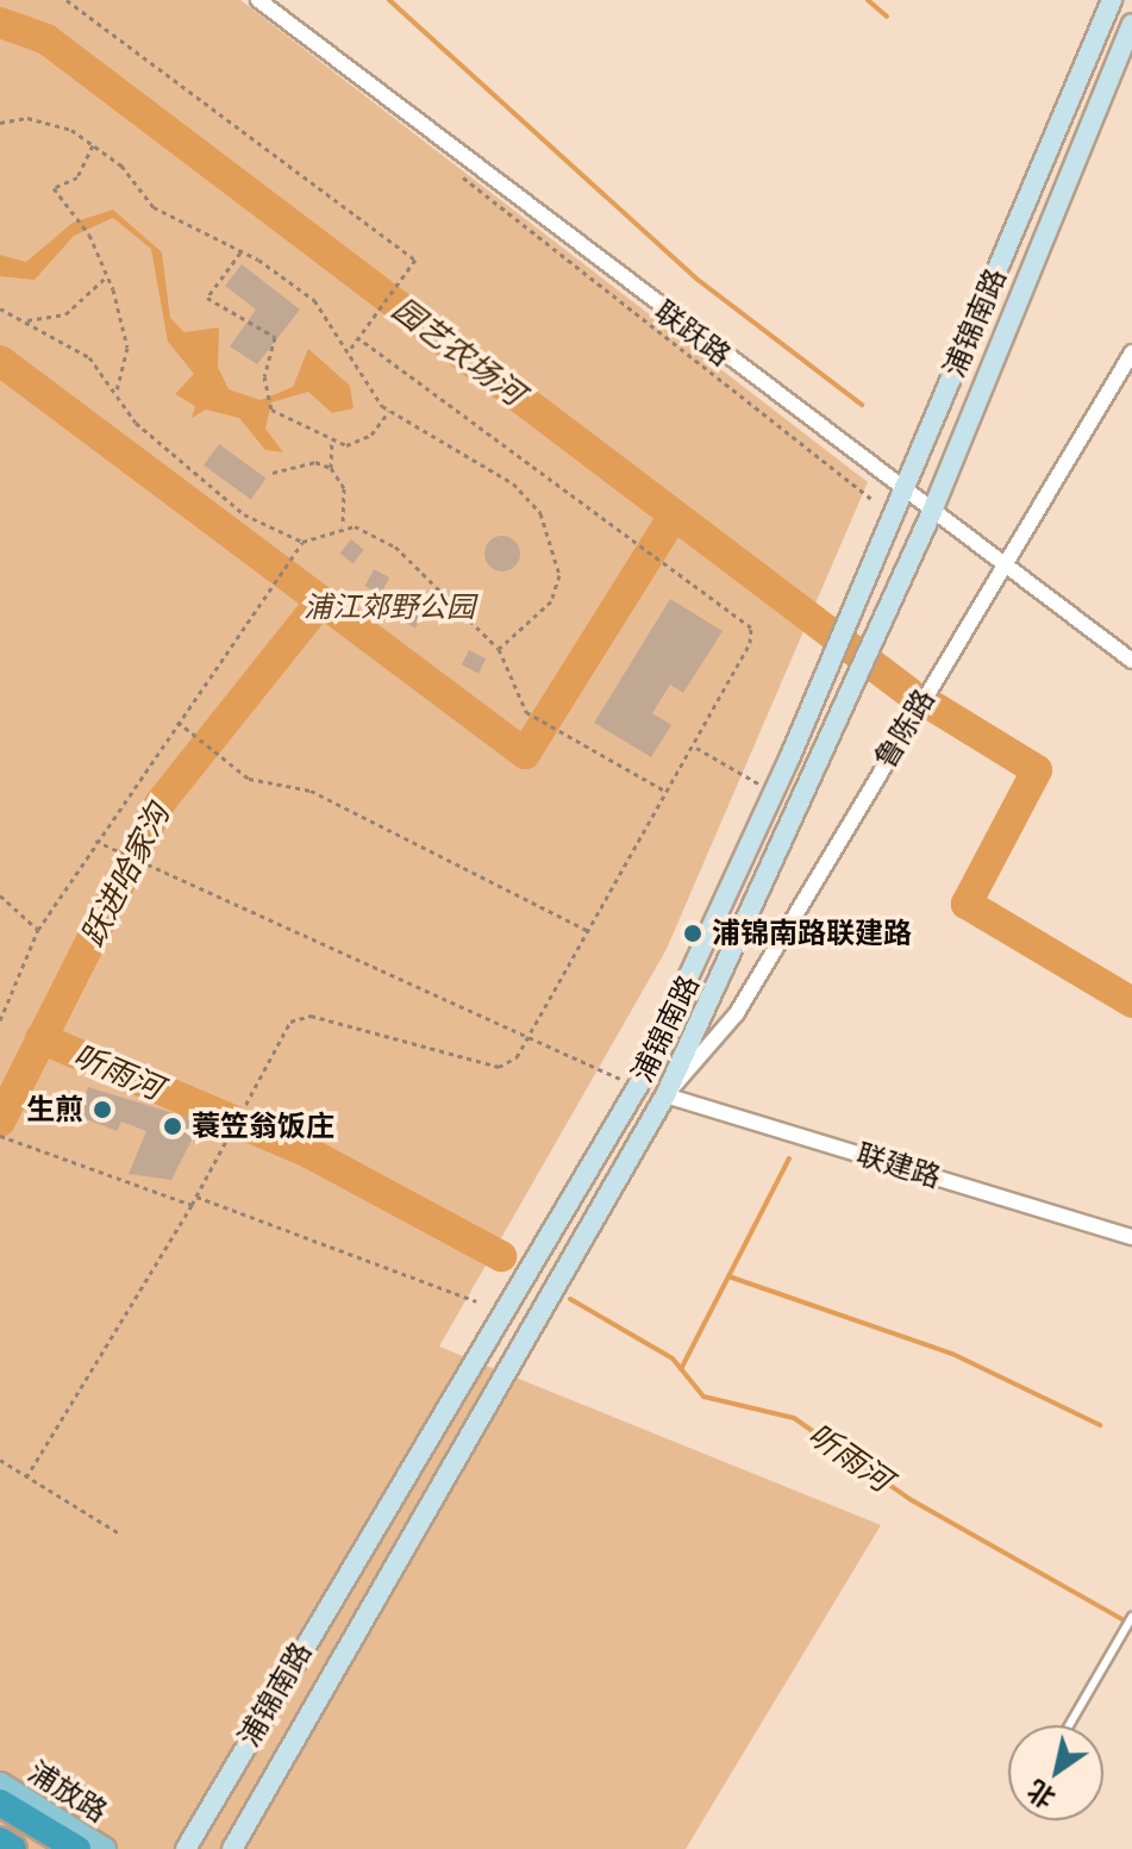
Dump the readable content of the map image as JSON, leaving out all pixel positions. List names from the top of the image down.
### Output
{
  "streets": {
    "main road": ["浦锦南路", "浦放路"],
    "street": ["联跃路", "鲁陈路", "联建路"]
  },
  "crossings": [
    ["浦锦南路", "联跃路"],
    ["浦锦南路", "鲁陈路"],
    ["浦锦南路", "联建路"],
    ["联跃路", "鲁陈路"],
    ["鲁陈路", "联建路"]
  ],
  "water": ["园艺农场河", "跃进哈家沟", "听雨河"],
  "parks": ["浦江郊野公园"],
  "places": ["浦锦南路联建路", "生煎", "蓑笠翁饭庄"],
  "north": "bottom left"
}
